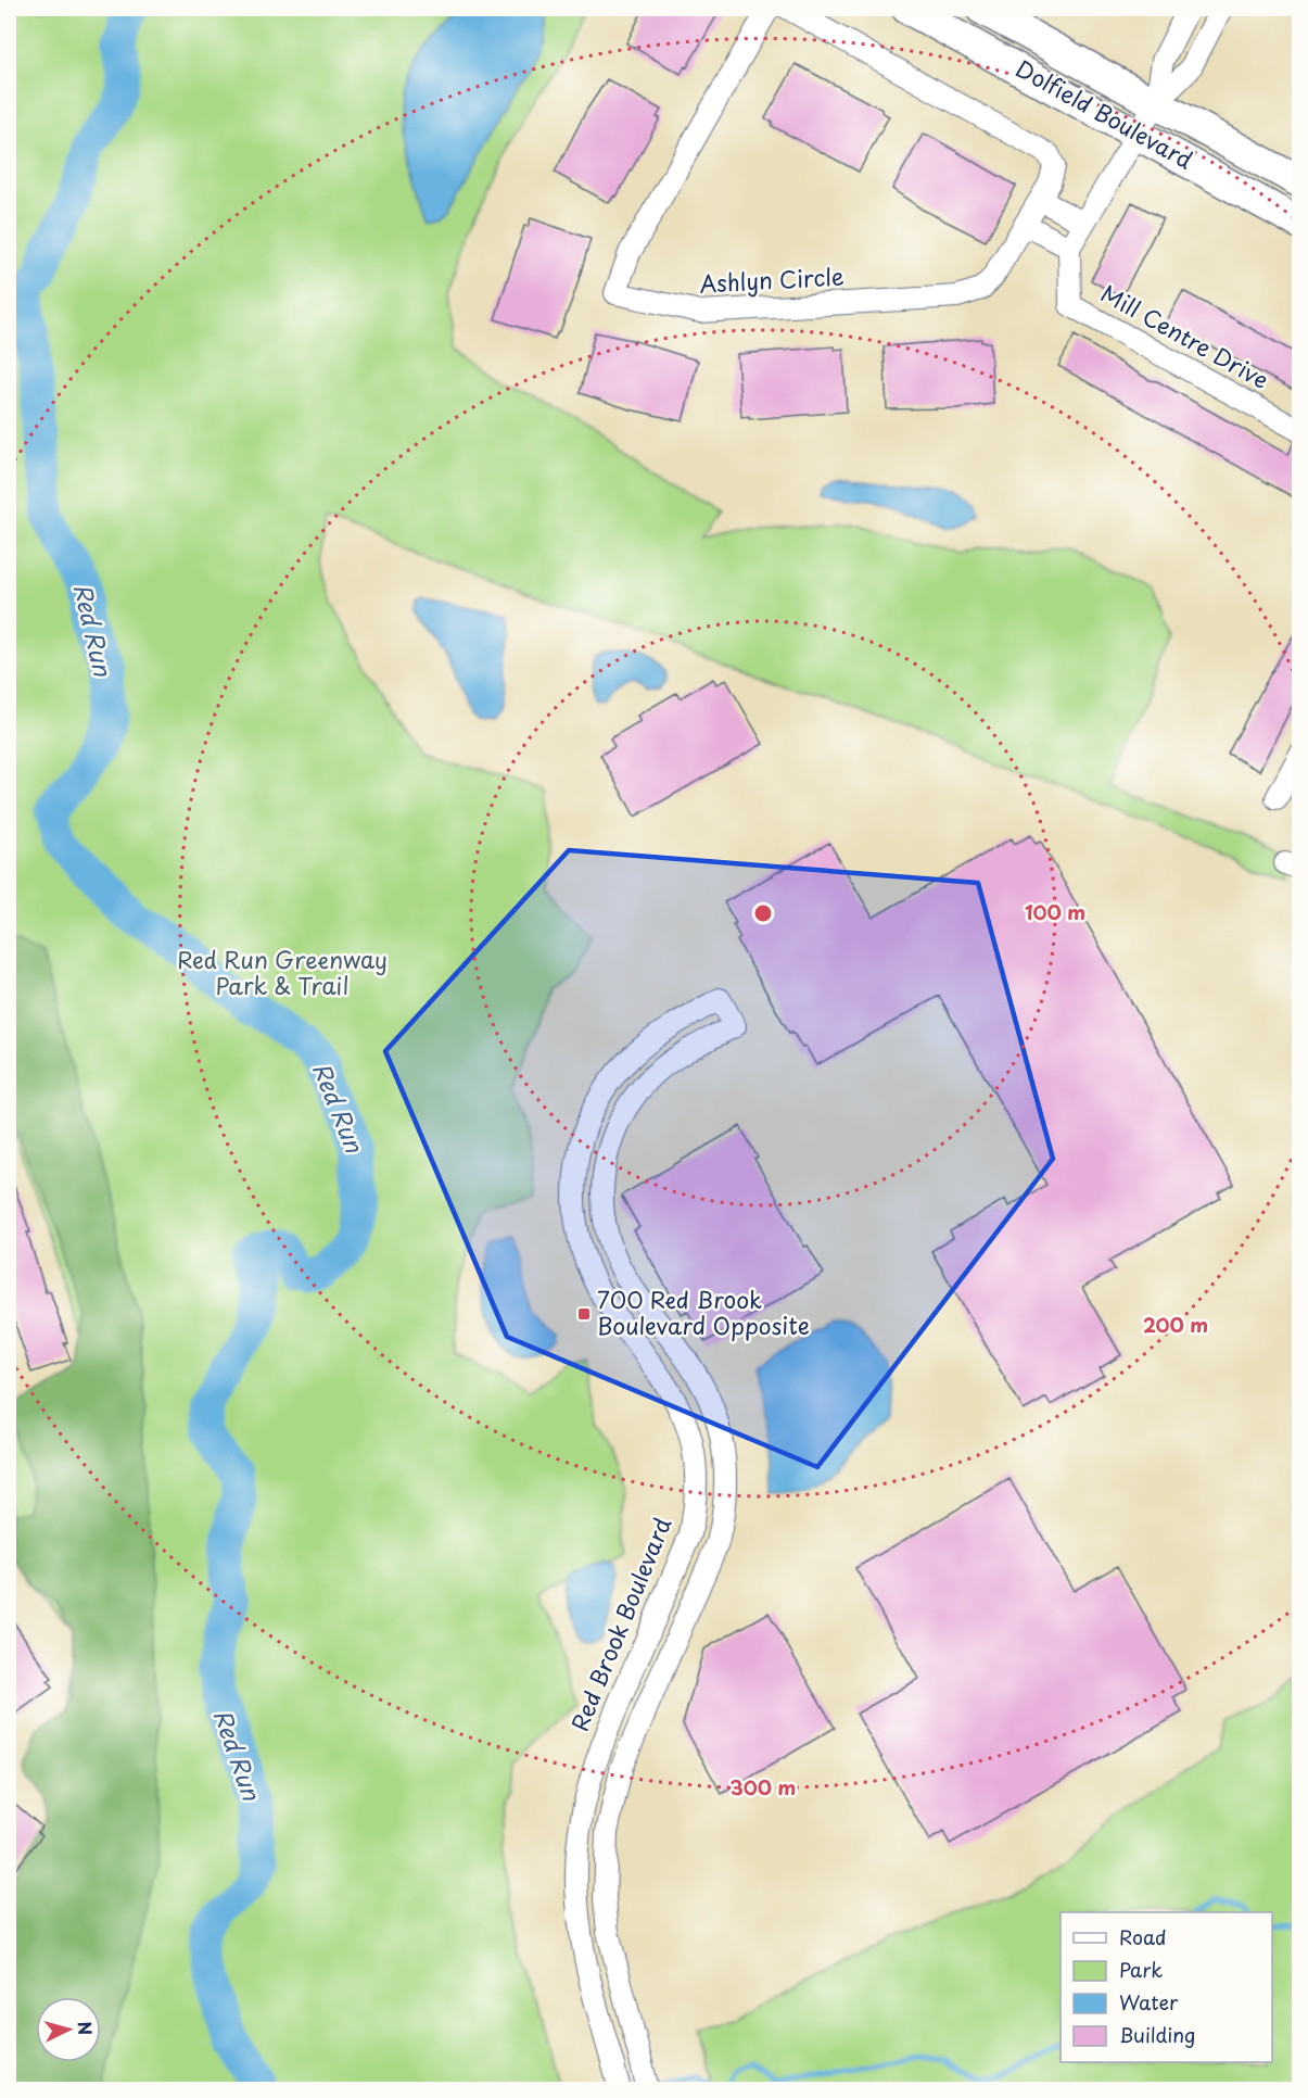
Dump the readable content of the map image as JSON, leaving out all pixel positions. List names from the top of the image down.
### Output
{
  "streets": {
    "main road": ["Dolfield Boulevard"],
    "street": ["Ashlyn Circle", "Mill Centre Drive", "Red Brook Boulevard"]
  },
  "water": ["Red Run"],
  "parks": ["Red Run Greenway Park & Trail"],
  "places": {
    "transit": ["700 Red Brook Boulevard Opposite"]
  },
  "legend": [
    "Road",
    "Park",
    "Water",
    "Building"
  ],
  "north": "right",
  "rings": ["100 m", "200 m", "300 m"]
}
